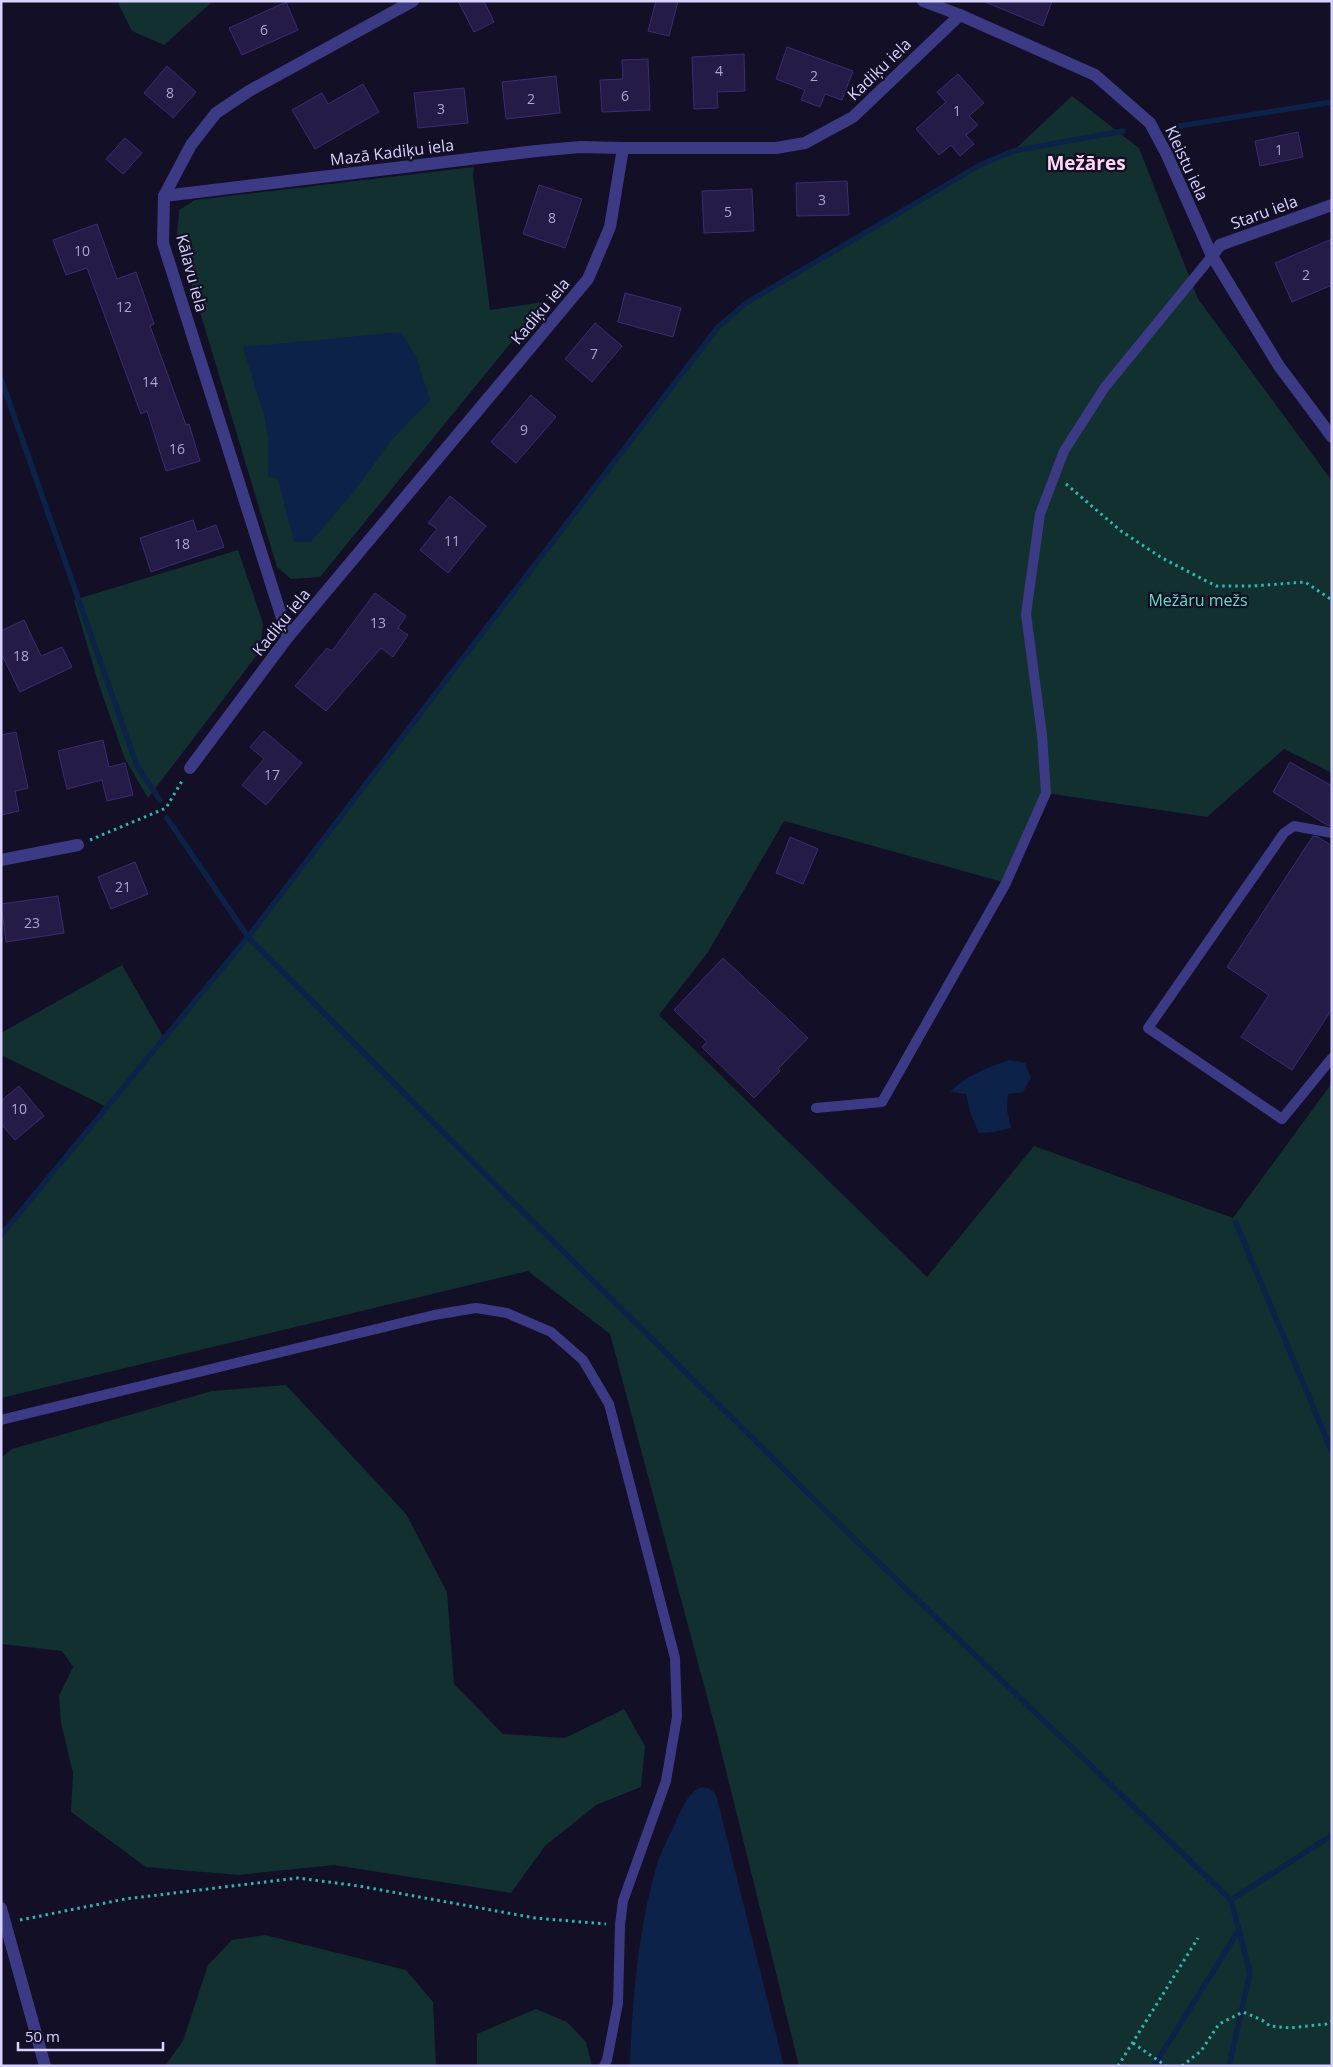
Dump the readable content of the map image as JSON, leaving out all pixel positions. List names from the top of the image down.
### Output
{
  "streets": {
    "street": [
      "Kadiķu iela",
      "Mazā Kadiķu iela",
      "Kleistu iela",
      "Staru iela",
      "Kālavu iela"
    ]
  },
  "crossings": [
    ["Kadiķu iela", "Mazā Kadiķu iela"],
    ["Kadiķu iela", "Kleistu iela"],
    ["Kadiķu iela", "Kālavu iela"],
    ["Mazā Kadiķu iela", "Kālavu iela"],
    ["Kleistu iela", "Staru iela"]
  ],
  "districts": ["Mežāres"],
  "parks": ["Mežāru mežs"],
  "house_numbers": [
    "6",
    "4",
    "2",
    "8",
    "6",
    "2",
    "3",
    "1",
    "1",
    "3",
    "5",
    "8",
    "10",
    "2",
    "12",
    "7",
    "14",
    "9",
    "16",
    "11",
    "18",
    "13",
    "18",
    "17",
    "21",
    "23",
    "10"
  ],
  "scale_bar": "50 m"
}
